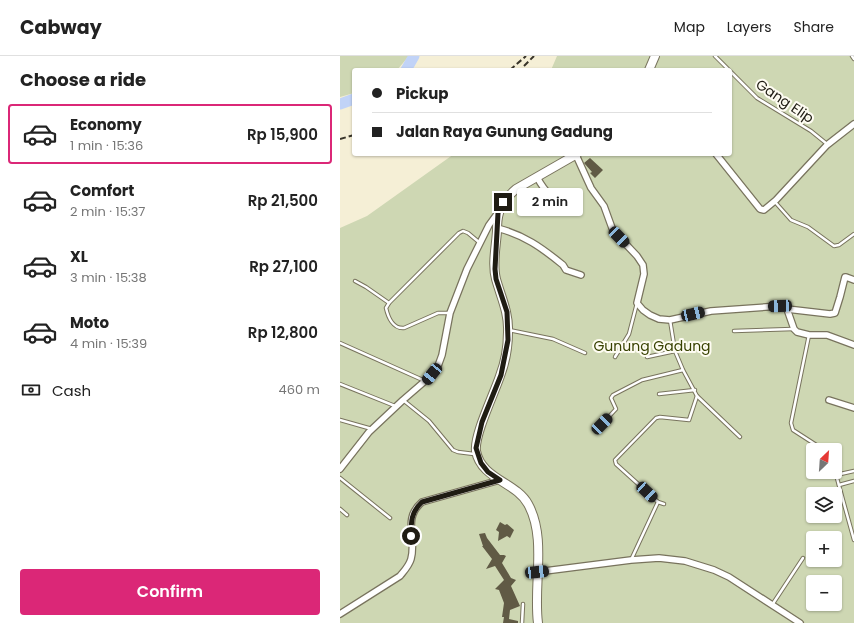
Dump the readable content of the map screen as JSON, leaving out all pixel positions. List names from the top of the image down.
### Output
{
  "streets": {
    "lane": ["Gang Elip"]
  },
  "parks": ["Gunung Gadung"],
  "north": "top right",
  "page": {
    "header": "Cabway",
    "nav": ["Map", "Layers", "Share"],
    "heading": "Choose a ride",
    "banner": ["Pickup", "Jalan Raya Gunung Gadung"],
    "list": [
      {
        "name": "Economy",
        "note": "1 min · 15:36",
        "value": "Rp 15,900"
      },
      {
        "name": "Comfort",
        "note": "2 min · 15:37",
        "value": "Rp 21,500"
      },
      {
        "name": "XL",
        "note": "3 min · 15:38",
        "value": "Rp 27,100"
      },
      {
        "name": "Moto",
        "note": "4 min · 15:39",
        "value": "Rp 12,800"
      }
    ],
    "bubble": "2 min",
    "pay": ["Cash", "460 m"],
    "map_buttons": ["+", "−"],
    "buttons": "Confirm"
  }
}
